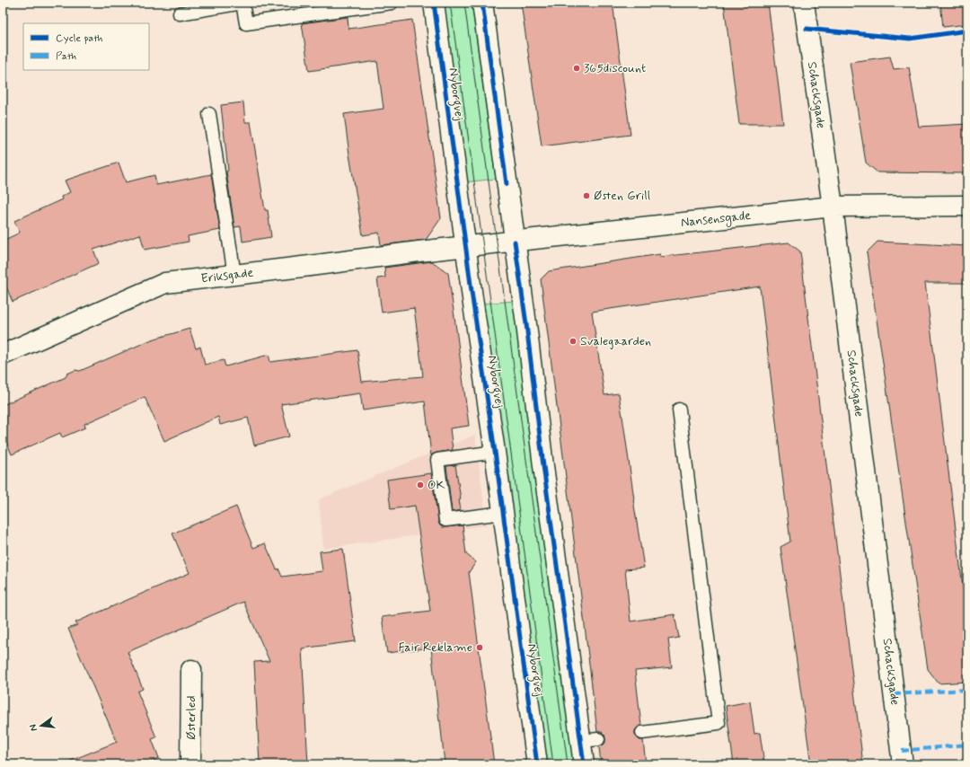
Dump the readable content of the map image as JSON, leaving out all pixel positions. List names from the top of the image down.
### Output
{
  "streets": {
    "street": [
      "Nyborgvej",
      "Schacksgade",
      "Nansensgade",
      "Eriksgade",
      "Østerled"
    ]
  },
  "crossings": [
    ["Nyborgvej", "Nansensgade"],
    ["Nyborgvej", "Eriksgade"],
    ["Schacksgade", "Nansensgade"],
    ["Nansensgade", "Eriksgade"]
  ],
  "places": [
    "365discount",
    "Østen Grill",
    "Svalegaarden",
    "OK",
    "Fair Reklame"
  ],
  "legend": ["Cycle path", "Path"],
  "north": "left"
}
